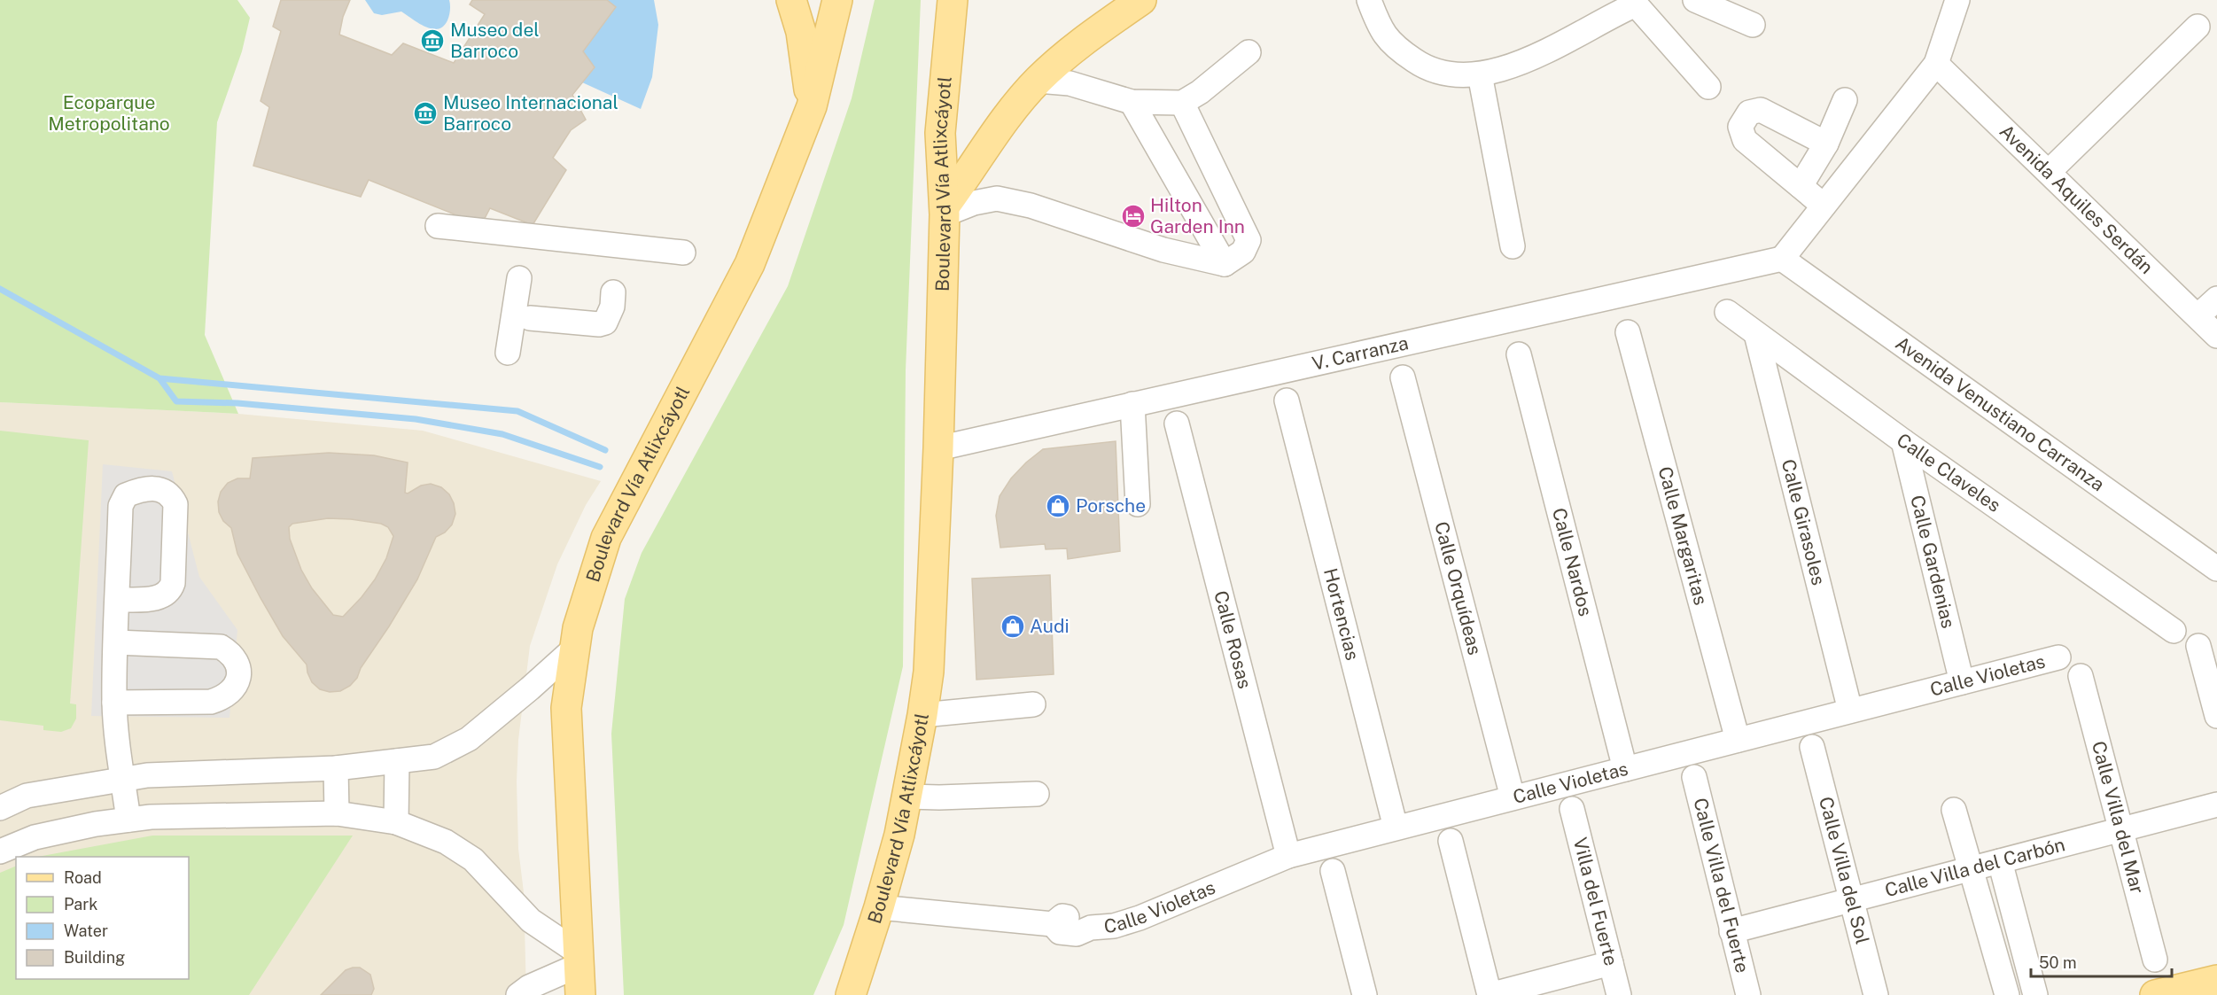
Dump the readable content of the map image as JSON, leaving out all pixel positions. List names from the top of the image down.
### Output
{
  "streets": {
    "main road": ["Boulevard Vía Atlixcáyotl"],
    "street": [
      "Avenida Aquiles Serdán",
      "V. Carranza",
      "Avenida Venustiano Carranza",
      "Calle Claveles",
      "Calle Girasoles",
      "Calle Margaritas",
      "Calle Nardos",
      "Calle Gardenias",
      "Calle Orquídeas",
      "Hortencias",
      "Calle Rosas",
      "Calle Violetas",
      "Calle Villa del Mar",
      "Calle Villa del Carbón",
      "Calle Villa del Sol",
      "Calle Villa del Fuerte",
      "Villa del Fuerte"
    ]
  },
  "crossings": [
    ["Boulevard Vía Atlixcáyotl", "V. Carranza"],
    ["Boulevard Vía Atlixcáyotl", "Calle Violetas"],
    ["V. Carranza", "Avenida Venustiano Carranza"],
    ["Calle Claveles", "Calle Girasoles"],
    ["Calle Claveles", "Calle Gardenias"],
    ["Calle Girasoles", "Calle Violetas"],
    ["Calle Margaritas", "Calle Violetas"],
    ["Calle Nardos", "Calle Violetas"],
    ["Calle Gardenias", "Calle Violetas"],
    ["Calle Orquídeas", "Calle Violetas"],
    ["Hortencias", "Calle Violetas"],
    ["Calle Rosas", "Calle Violetas"],
    ["Calle Villa del Mar", "Calle Villa del Carbón"],
    ["Calle Villa del Carbón", "Calle Villa del Sol"],
    ["Calle Villa del Carbón", "Calle Villa del Fuerte"]
  ],
  "parks": ["Ecoparque Metropolitano"],
  "places": {
    "museum": ["Museo del Barroco", "Museo Internacional Barroco"],
    "hotel": ["Hilton Garden Inn"],
    "shop": ["Porsche", "Audi"]
  },
  "legend": [
    "Road",
    "Park",
    "Water",
    "Building"
  ],
  "scale_bar": "50 m"
}
